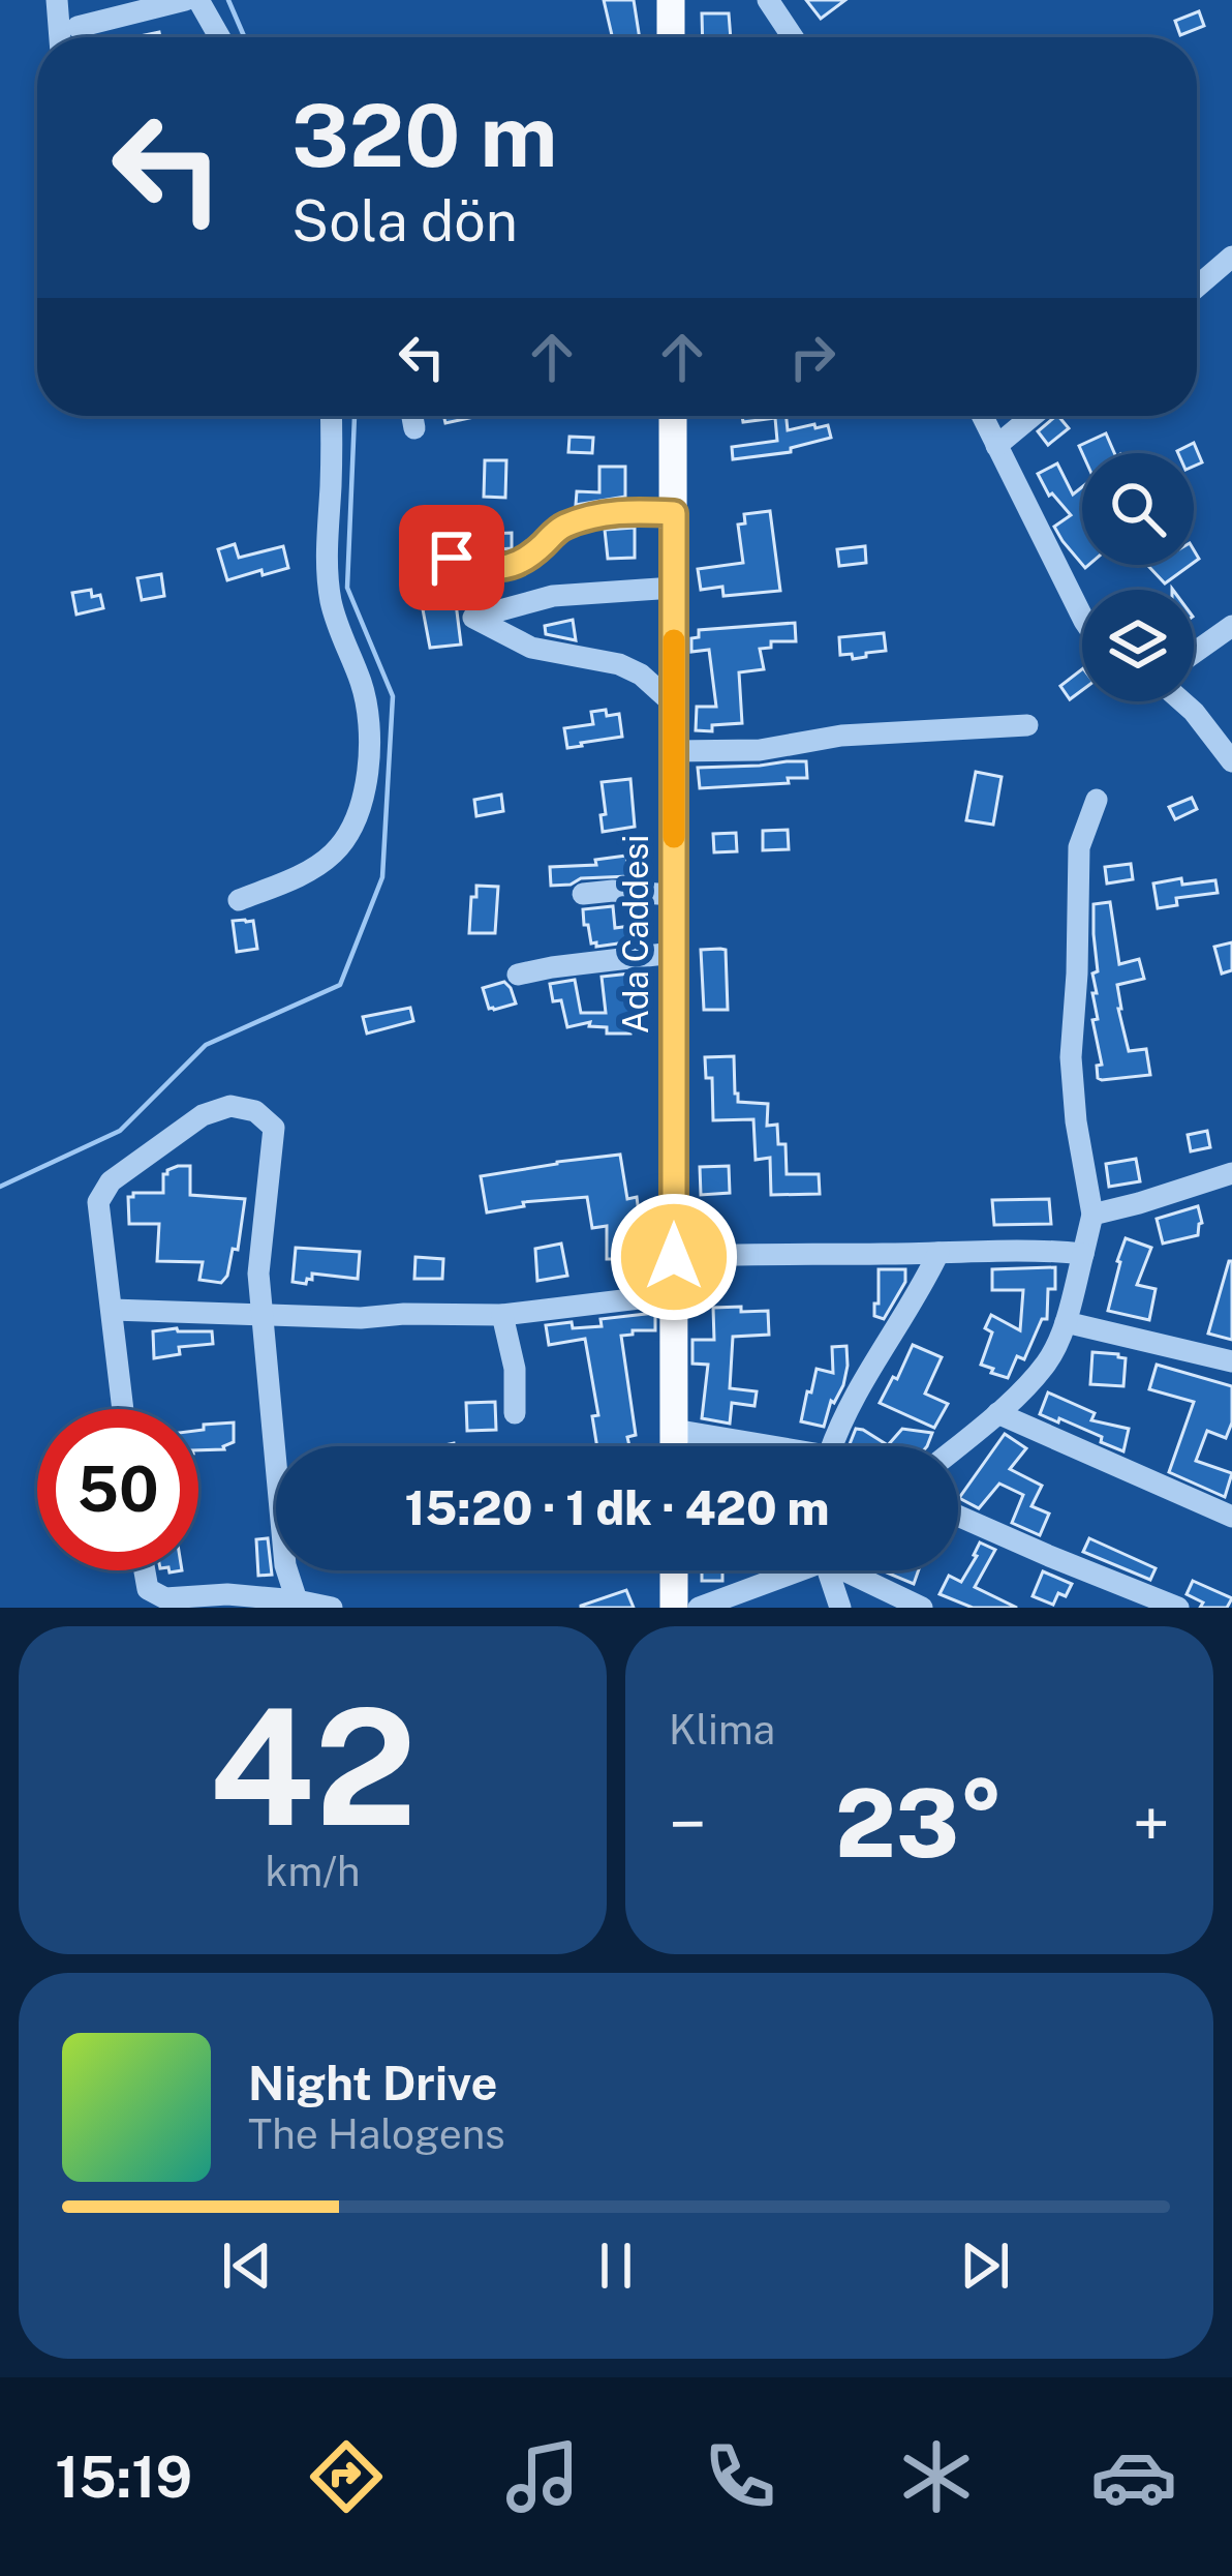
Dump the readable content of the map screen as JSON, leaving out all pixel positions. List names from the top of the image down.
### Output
{
  "streets": {
    "main road": ["Ada Caddesi"]
  },
  "page": {
    "turn": ["320 m", "Sola dön"],
    "limit": "50",
    "trip": "15:20 · 1 dk · 420 m",
    "tile": [
      ["42", "km/h"],
      "Klima"
    ],
    "heat": ["−", "23°", "+"],
    "song": ["Night Drive", "The Halogens"],
    "tabs": "15:19"
  }
}
